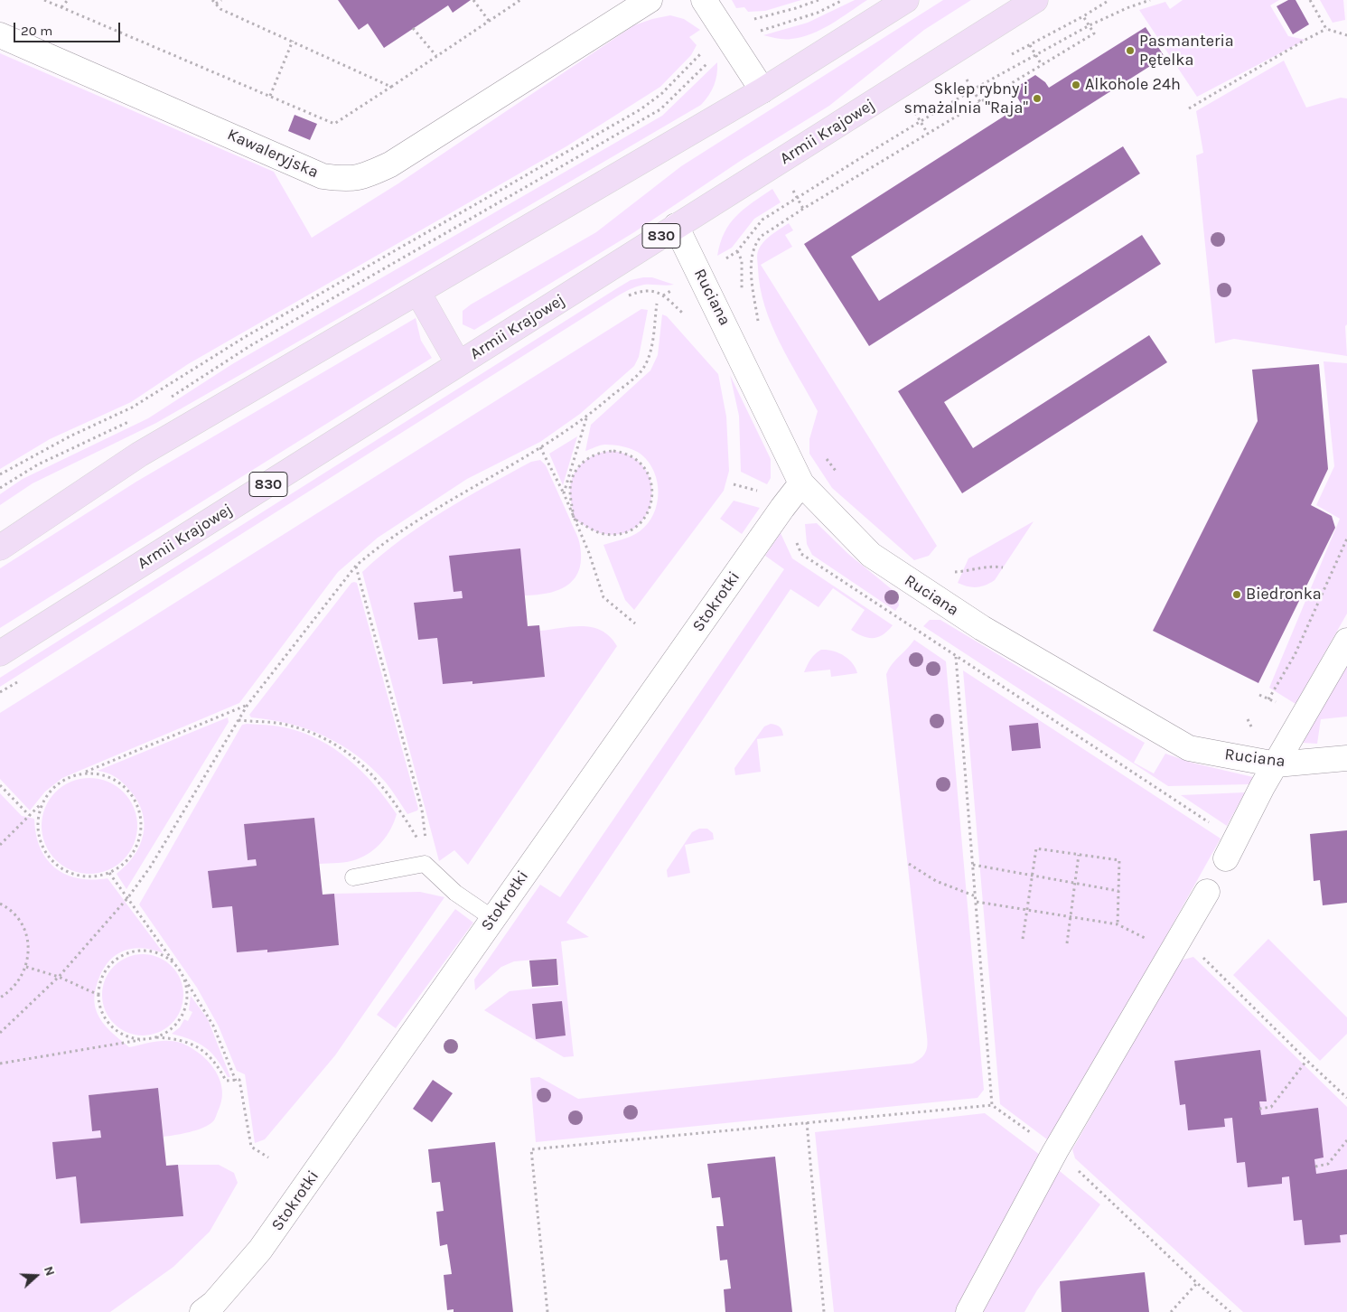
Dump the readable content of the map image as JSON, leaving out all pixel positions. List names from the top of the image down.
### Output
{
  "streets": {
    "main road": ["Armii Krajowej", "830"],
    "street": ["Kawaleryjska", "Ruciana", "Stokrotki"]
  },
  "crossings": [
    ["Armii Krajowej", "Ruciana"],
    ["Ruciana", "Stokrotki"]
  ],
  "places": [
    "Pasmanteria Pętelka",
    "Alkohole 24h",
    "Sklep rybny i smażalnia \"Raja\"",
    "Biedronka"
  ],
  "scale_bar": "20 m",
  "north": "right"
}
